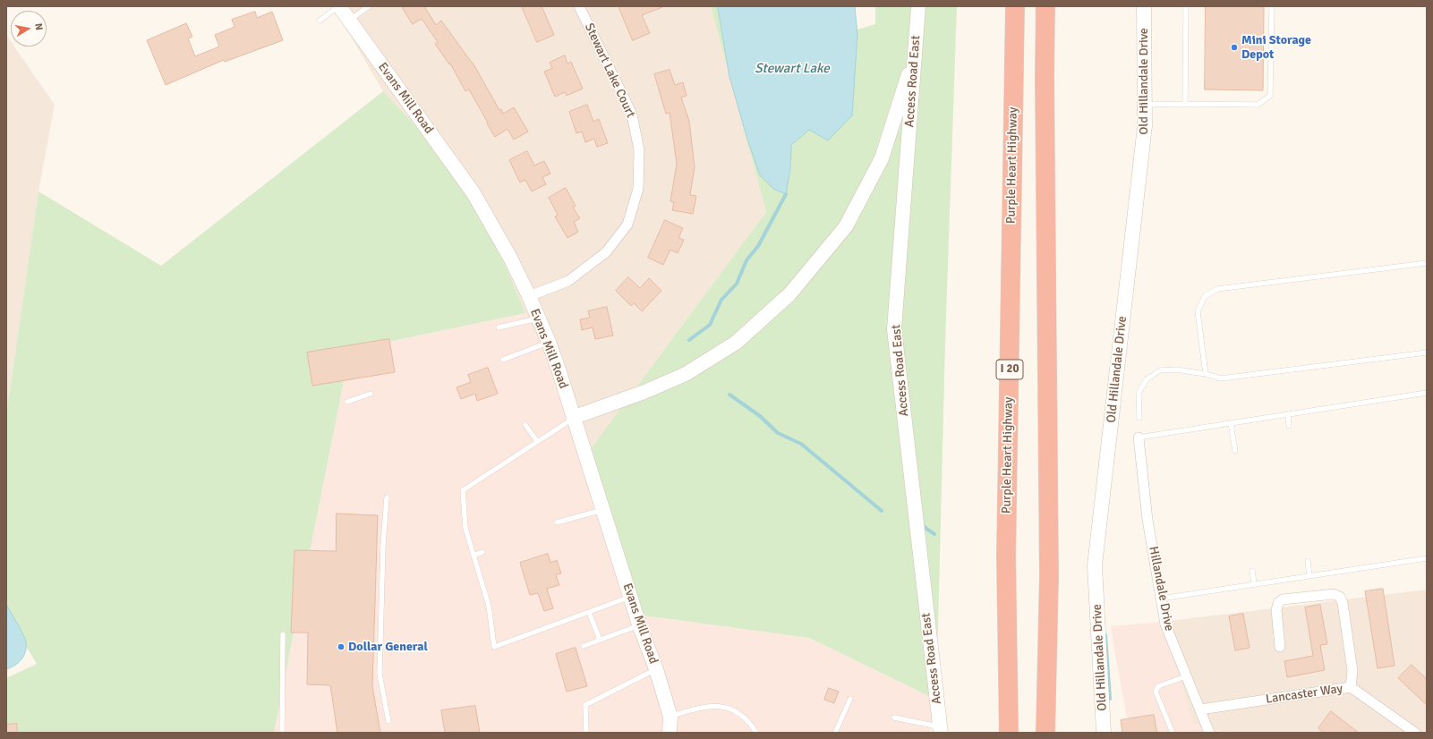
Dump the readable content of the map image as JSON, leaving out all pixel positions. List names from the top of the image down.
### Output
{
  "streets": {
    "highway": ["Purple Heart Highway", "I 20"],
    "main road": ["Access Road East", "Old Hillandale Drive", "Evans Mill Road"],
    "street": ["Stewart Lake Court", "Hillandale Drive", "Lancaster Way"]
  },
  "crossings": [
    ["Stewart Lake Court", "Evans Mill Road"],
    ["Hillandale Drive", "Lancaster Way"]
  ],
  "water": ["Stewart Lake"],
  "places": ["Mini Storage Depot", "Dollar General"],
  "north": "right"
}
